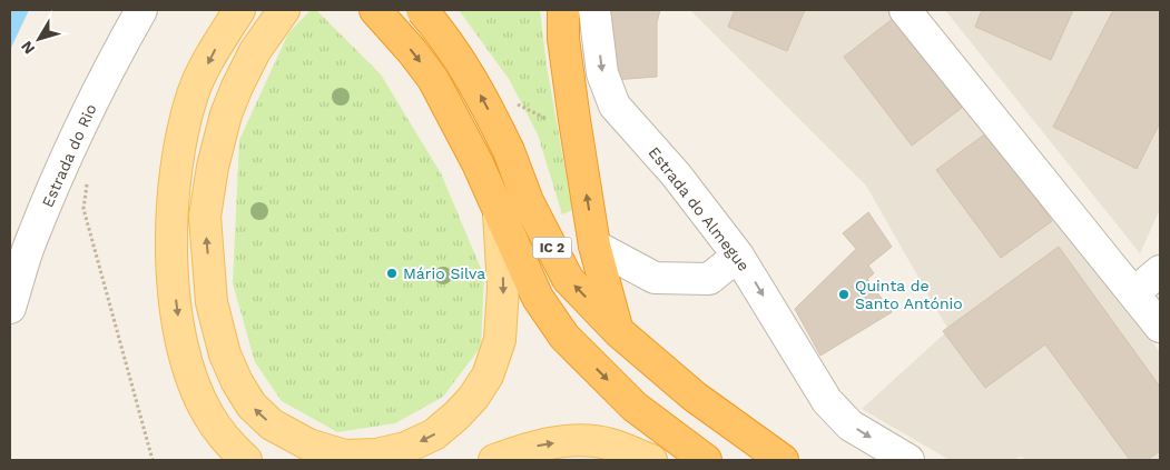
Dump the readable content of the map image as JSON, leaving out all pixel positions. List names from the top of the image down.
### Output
{
  "streets": {
    "highway": ["IC 2"],
    "street": ["Estrada do Rio", "Estrada do Almegue"]
  },
  "one_way": ["Estrada do Almegue"],
  "places": ["Mário Silva", "Quinta de Santo António"],
  "north": "bottom left"
}
